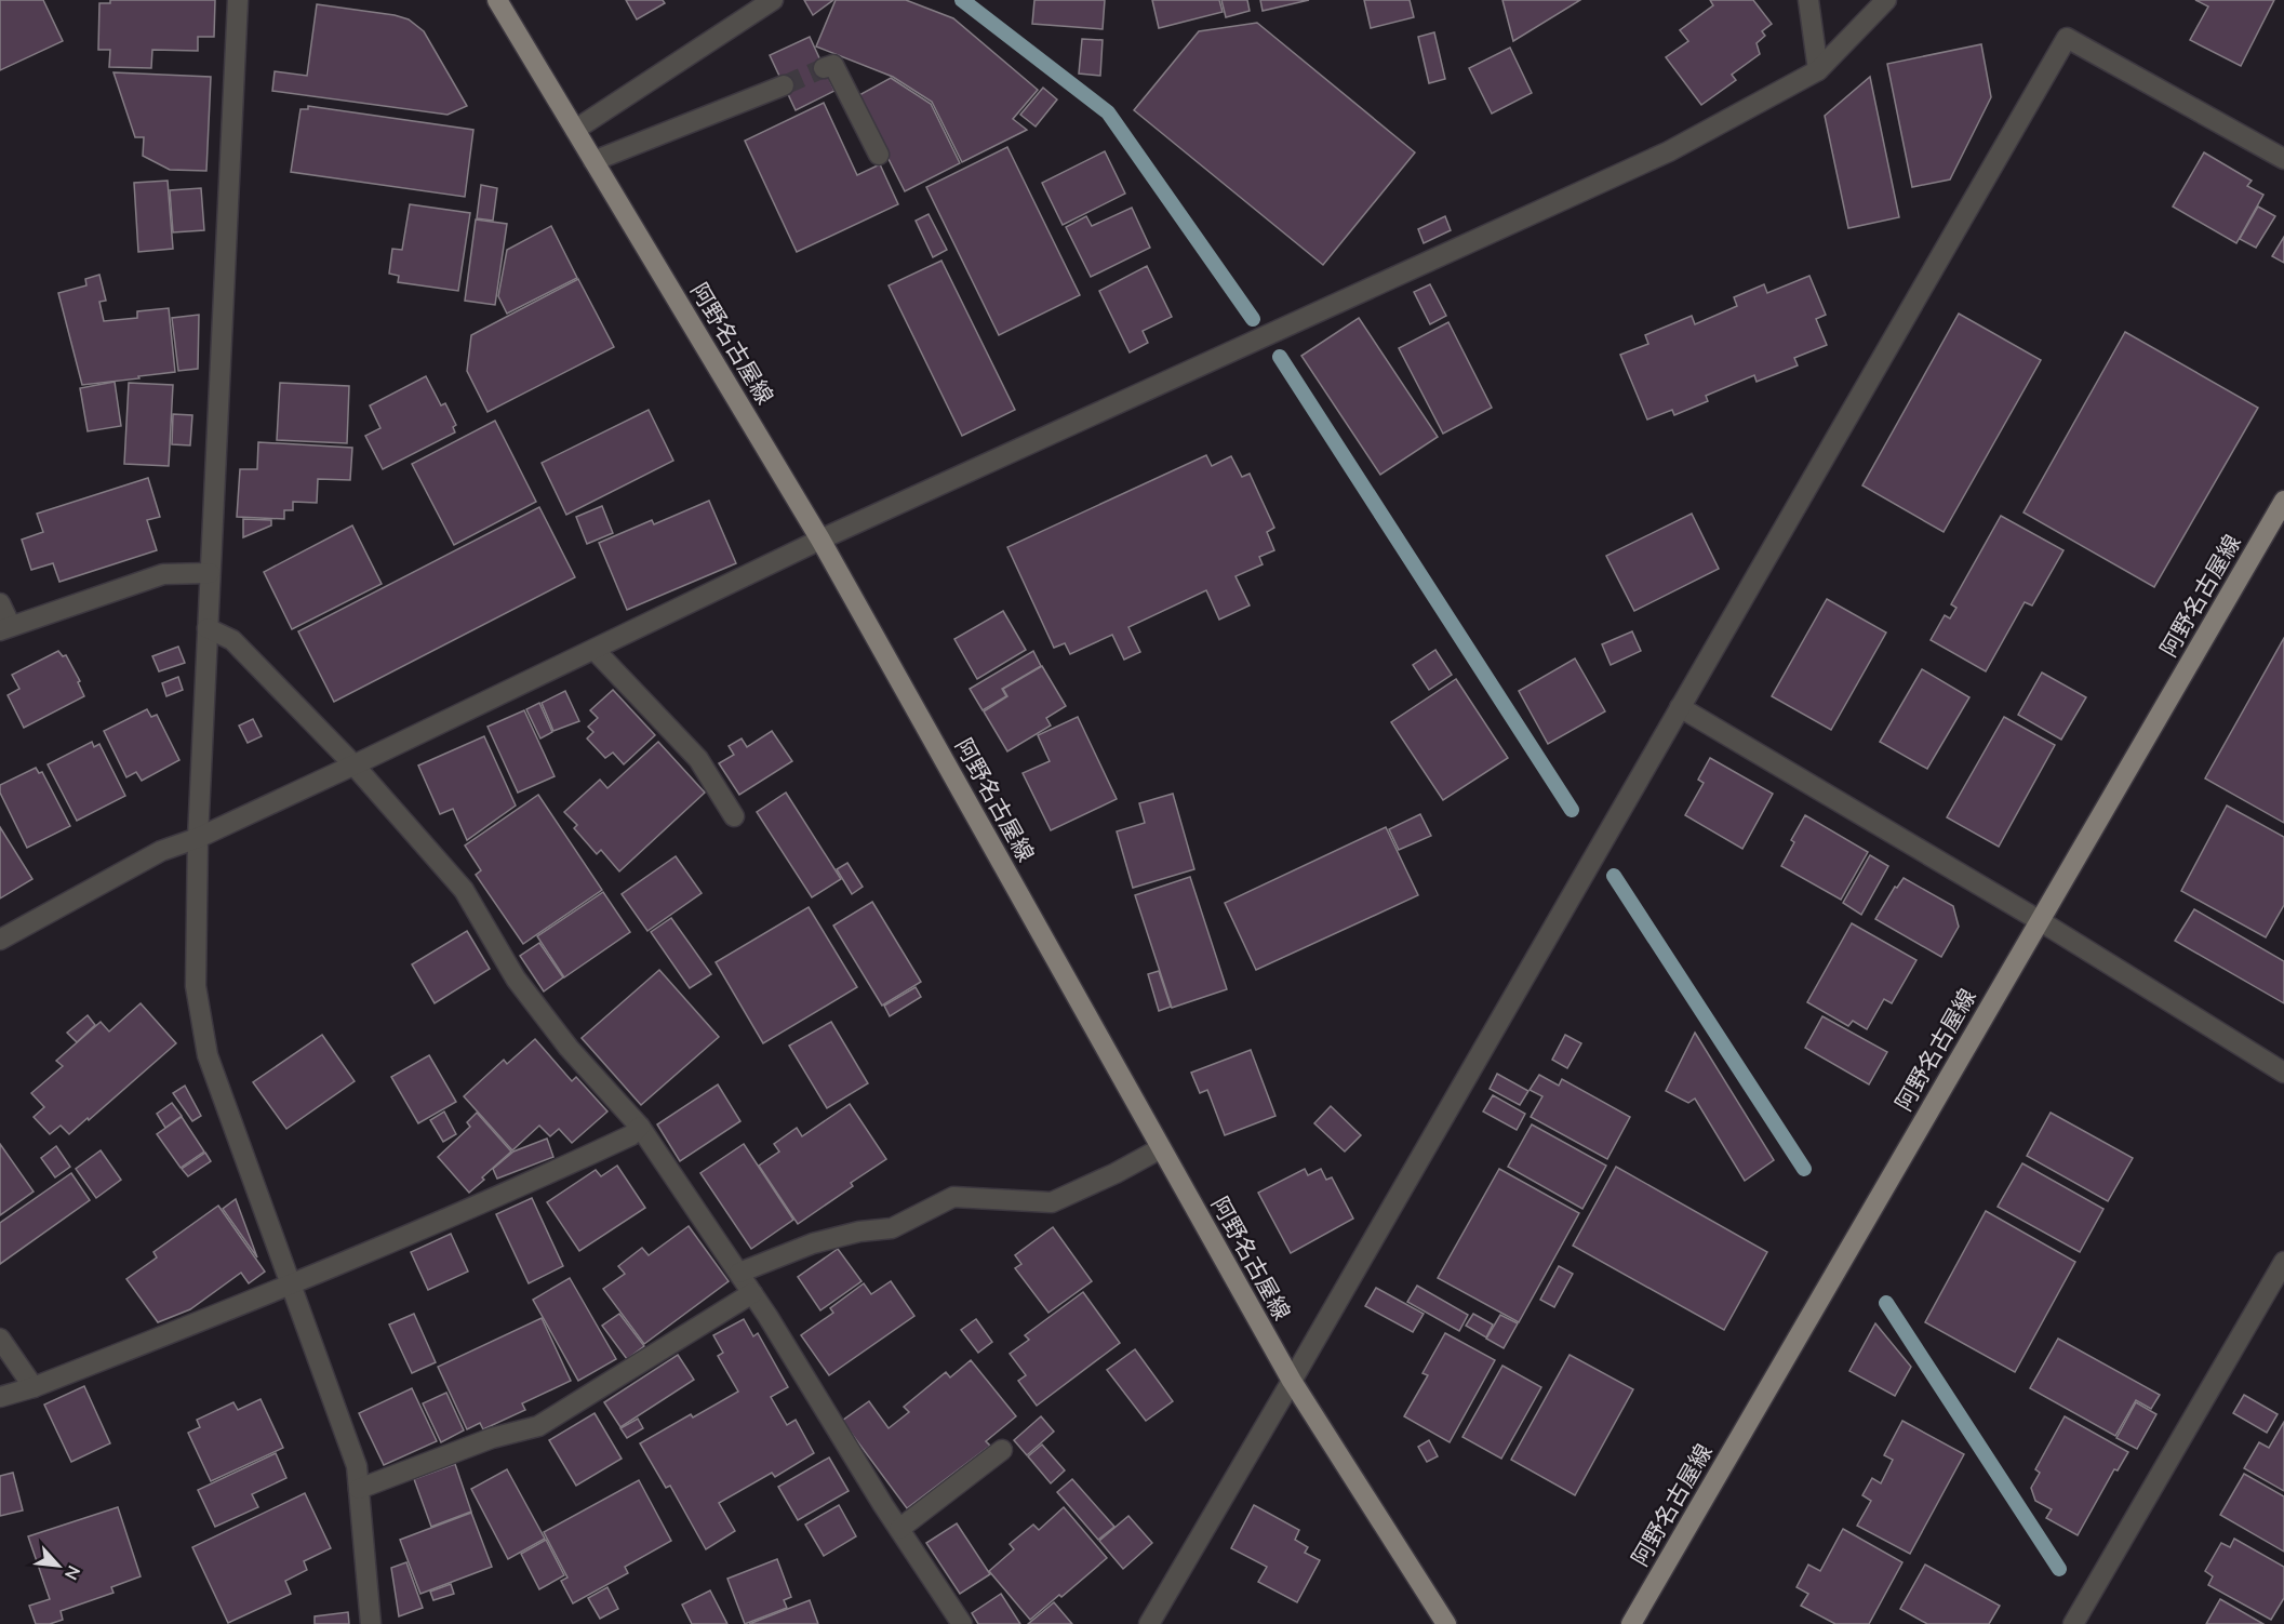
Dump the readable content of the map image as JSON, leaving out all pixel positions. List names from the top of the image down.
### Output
{
  "streets": {
    "main road": ["阿野名古屋線"]
  },
  "north": "bottom right"
}
